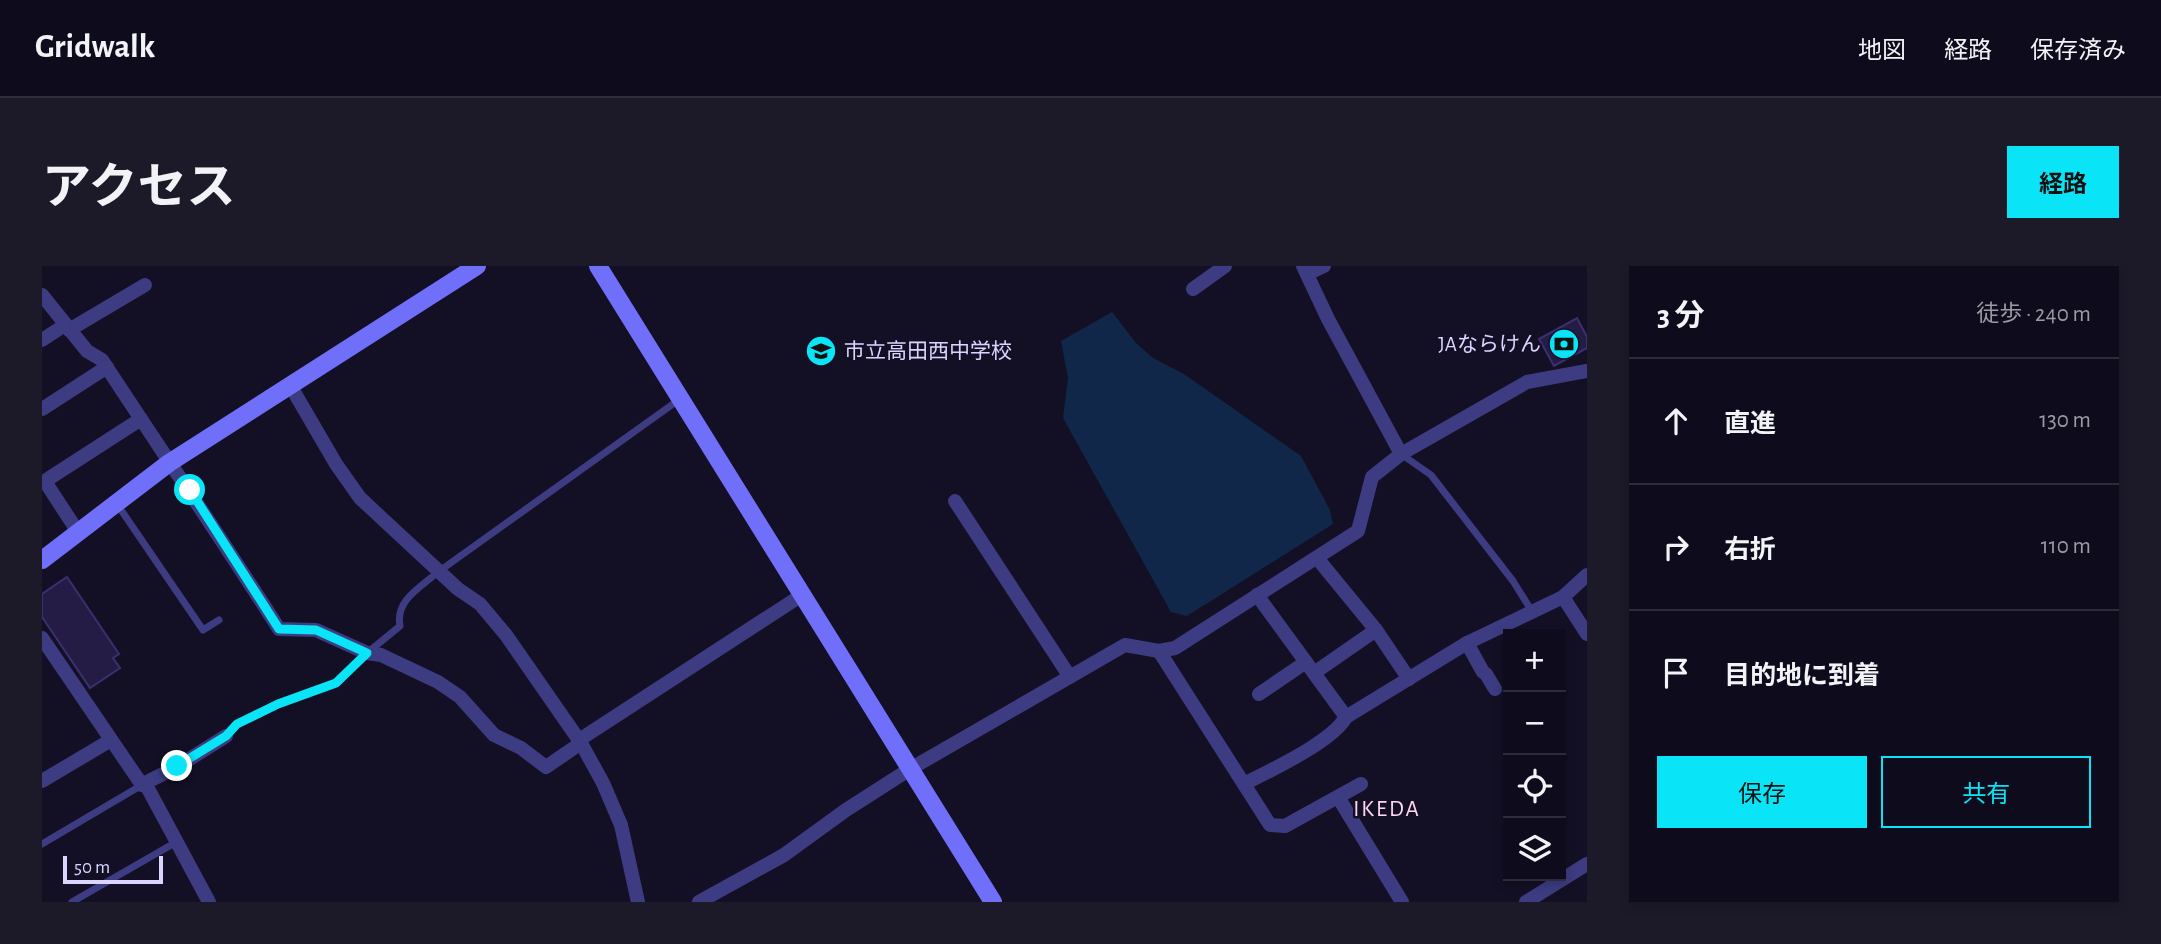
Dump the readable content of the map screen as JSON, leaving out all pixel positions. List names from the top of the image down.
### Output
{
  "districts": ["IKEDA"],
  "places": {
    "bank": ["JAならけん"],
    "school or university": ["市立高田西中学校"]
  },
  "scale_bar": "50 m",
  "page": {
    "header": "Gridwalk",
    "nav": ["地図", "経路", "保存済み"],
    "title": "アクセス",
    "buttons": [
      "経路",
      ["保存", "共有"]
    ],
    "heading": ["3 分", "徒歩 · 240 m"],
    "list": [
      ["直進", "130 m"],
      ["右折", "110 m"],
      "目的地に到着"
    ],
    "map_buttons": ["+", "−"],
    "scale": "50 m"
  }
}
